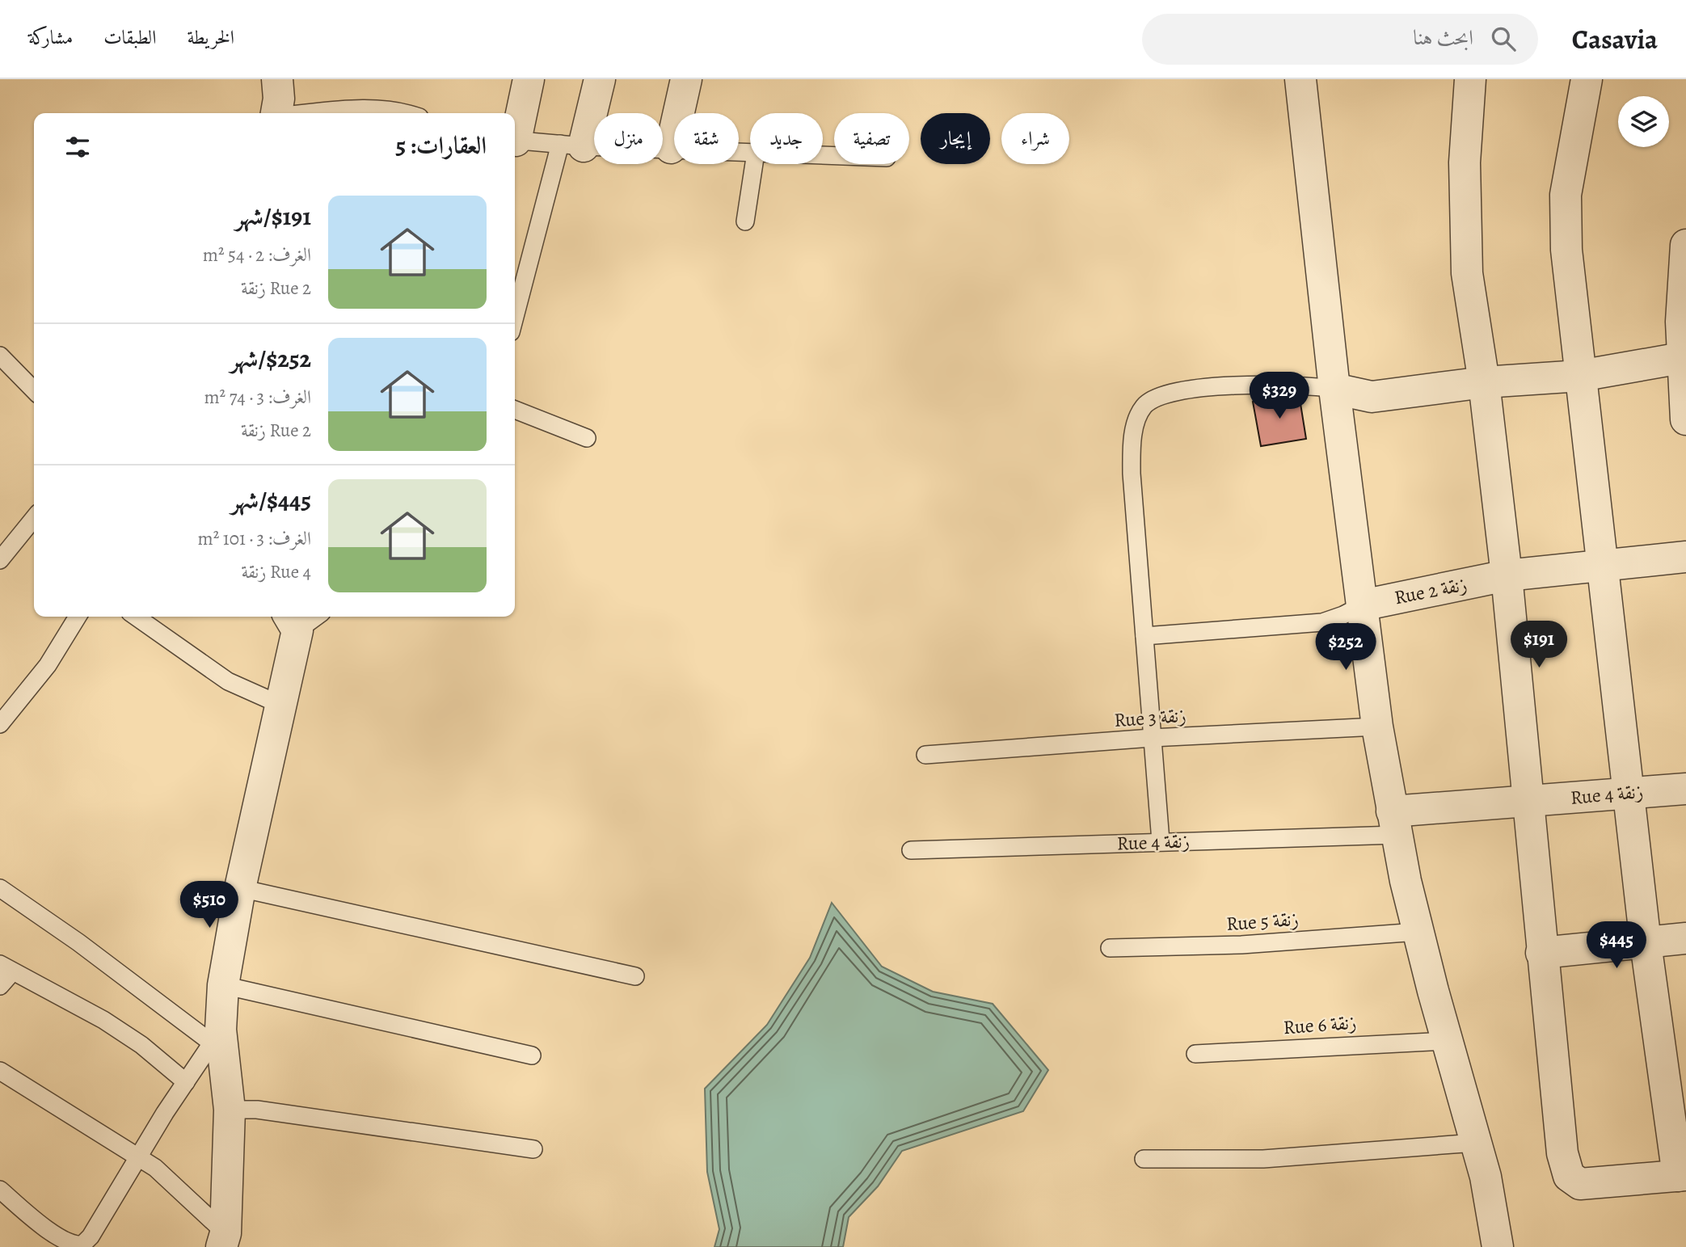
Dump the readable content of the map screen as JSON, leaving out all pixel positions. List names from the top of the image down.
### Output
{
  "streets": {
    "street": ["Rue 2 زنقة", "Rue 4 زنقة"],
    "lane": ["Rue 3 زنقة", "Rue 5 زنقة", "Rue 6 زنقة"]
  },
  "page": {
    "header": "Casavia",
    "search": "ابحث هنا",
    "nav": ["الخريطة", "الطبقات", "مشاركة"],
    "chip": [
      "شراء",
      "إيجار",
      "تصفية",
      "جديد",
      "شقة",
      "منزل"
    ],
    "heading": "العقارات: 5",
    "list": [
      {
        "name": "$191/شهر",
        "note": "الغرف: 2 · 54 m² · Rue 2 زنقة"
      },
      {
        "name": "$252/شهر",
        "note": "الغرف: 3 · 74 m² · Rue 2 زنقة"
      },
      {
        "name": "$445/شهر",
        "note": "الغرف: 3 · 101 m² · Rue 4 زنقة"
      }
    ],
    "price": [
      "$329",
      "$191",
      "$252",
      "$510",
      "$445"
    ]
  }
}
